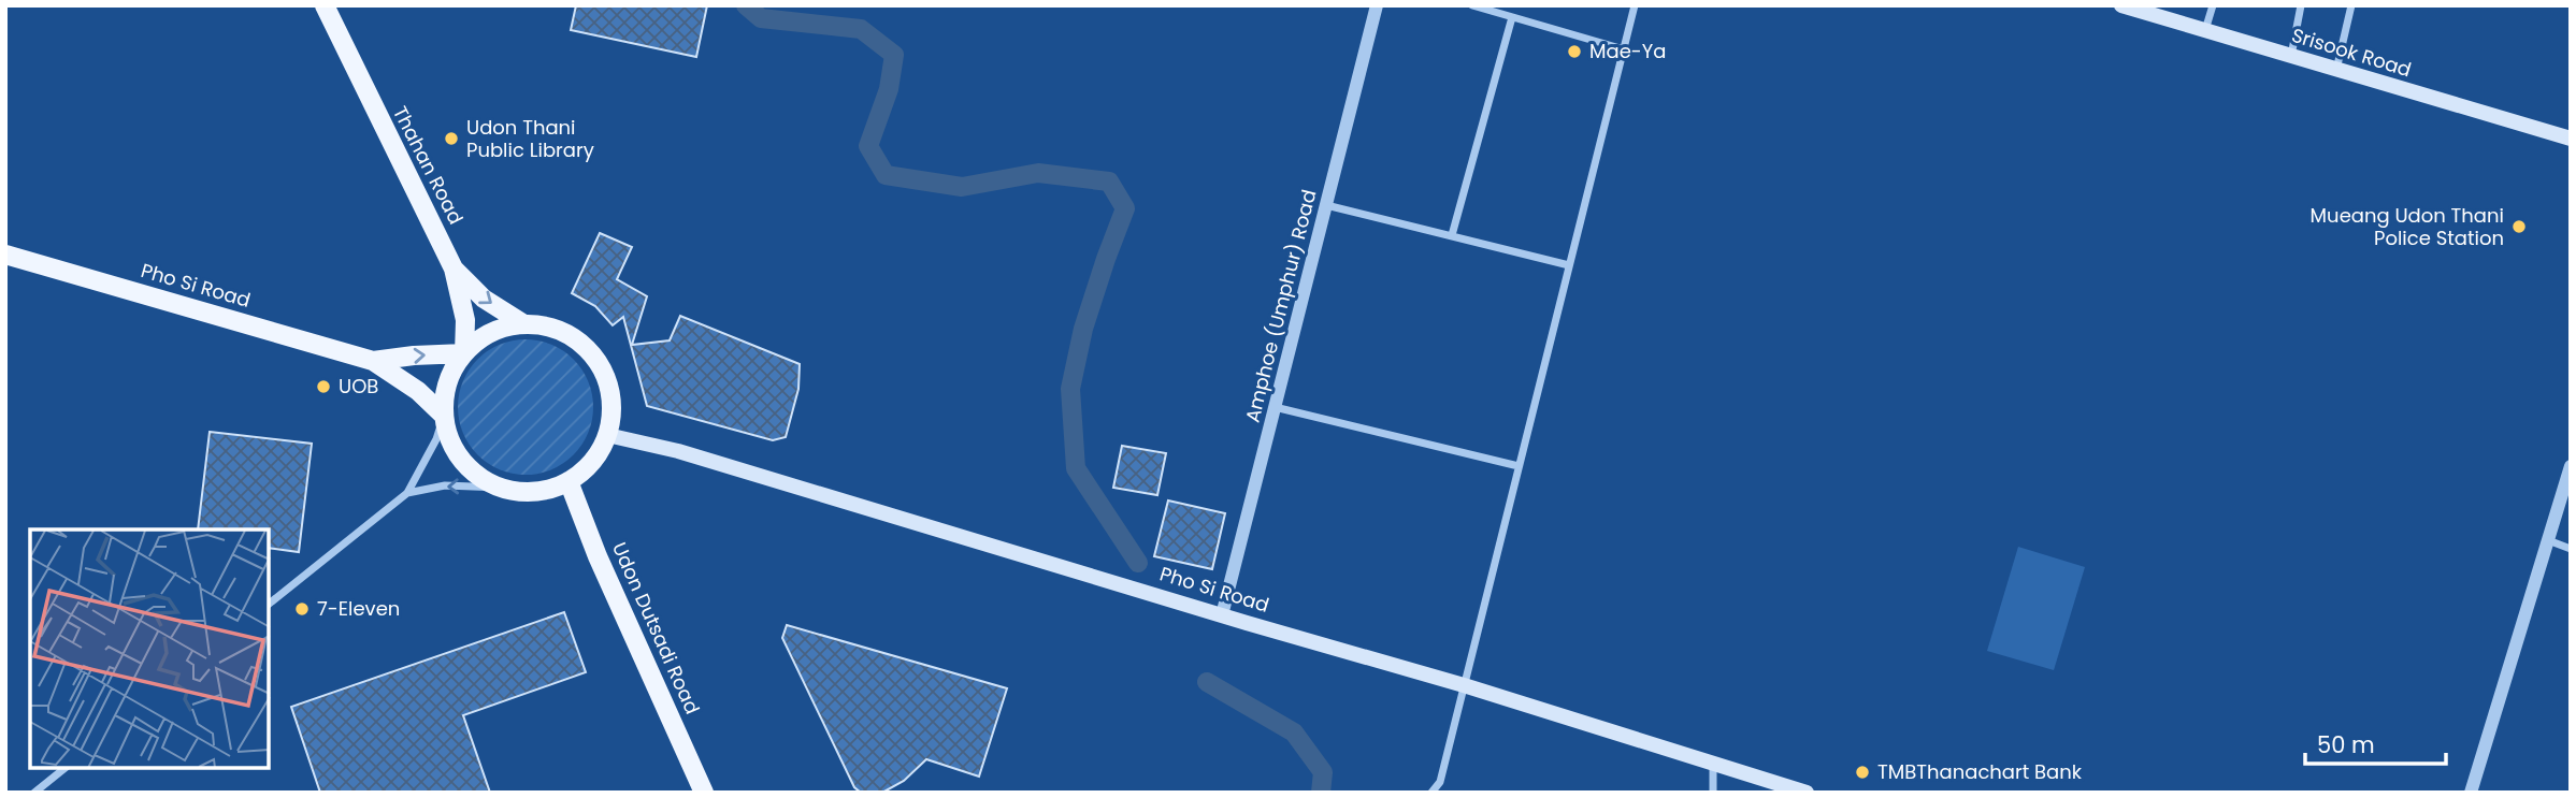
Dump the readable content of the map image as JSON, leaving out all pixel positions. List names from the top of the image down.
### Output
{
  "streets": {
    "main road": [
      "Srisook Road",
      "Thahan Road",
      "Pho Si Road",
      "Udon Dutsadi Road"
    ],
    "street": ["Amphoe (Umphur) Road"]
  },
  "crossings": [
    ["Thahan Road", "Pho Si Road"],
    ["Thahan Road", "Udon Dutsadi Road"],
    ["Pho Si Road", "Amphoe (Umphur) Road"],
    ["Pho Si Road", "Udon Dutsadi Road"]
  ],
  "places": [
    "Mae-Ya",
    "Udon Thani Public Library",
    "Mueang Udon Thani Police Station",
    "UOB",
    "7-Eleven",
    "TMBThanachart Bank"
  ],
  "scale_bar": "50 m"
}
